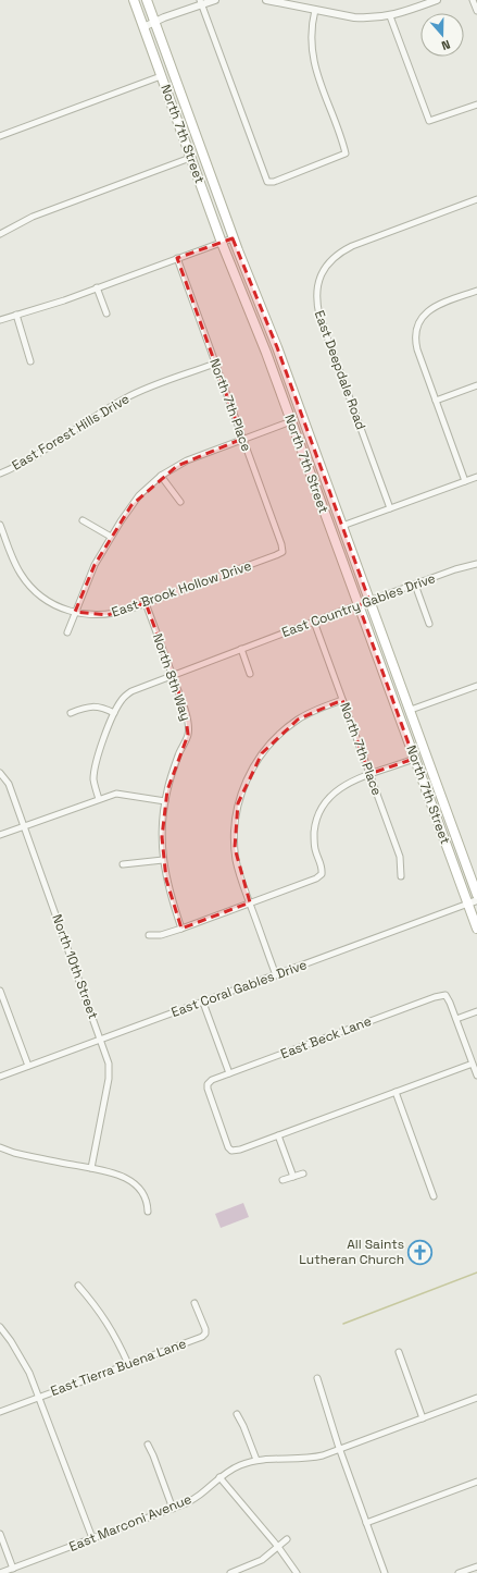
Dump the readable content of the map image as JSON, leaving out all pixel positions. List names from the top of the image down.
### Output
{
  "streets": {
    "main road": ["North 7th Street"],
    "street": [
      "East Deepdale Road",
      "North 7th Place",
      "East Forest Hills Drive",
      "East Brook Hollow Drive",
      "East Country Gables Drive",
      "North 8th Way",
      "North 10th Street",
      "East Coral Gables Drive",
      "East Beck Lane",
      "East Tierra Buena Lane",
      "East Marconi Avenue"
    ]
  },
  "crossings": [
    ["North 7th Street", "East Country Gables Drive"],
    ["North 7th Street", "East Coral Gables Drive"],
    ["North 7th Place", "East Forest Hills Drive"],
    ["North 7th Place", "East Brook Hollow Drive"],
    ["North 7th Place", "East Country Gables Drive"],
    ["East Brook Hollow Drive", "North 8th Way"],
    ["East Country Gables Drive", "North 8th Way"],
    ["North 10th Street", "East Coral Gables Drive"]
  ],
  "places": {
    "church": ["All Saints Lutheran Church"]
  },
  "north": "bottom"
}
